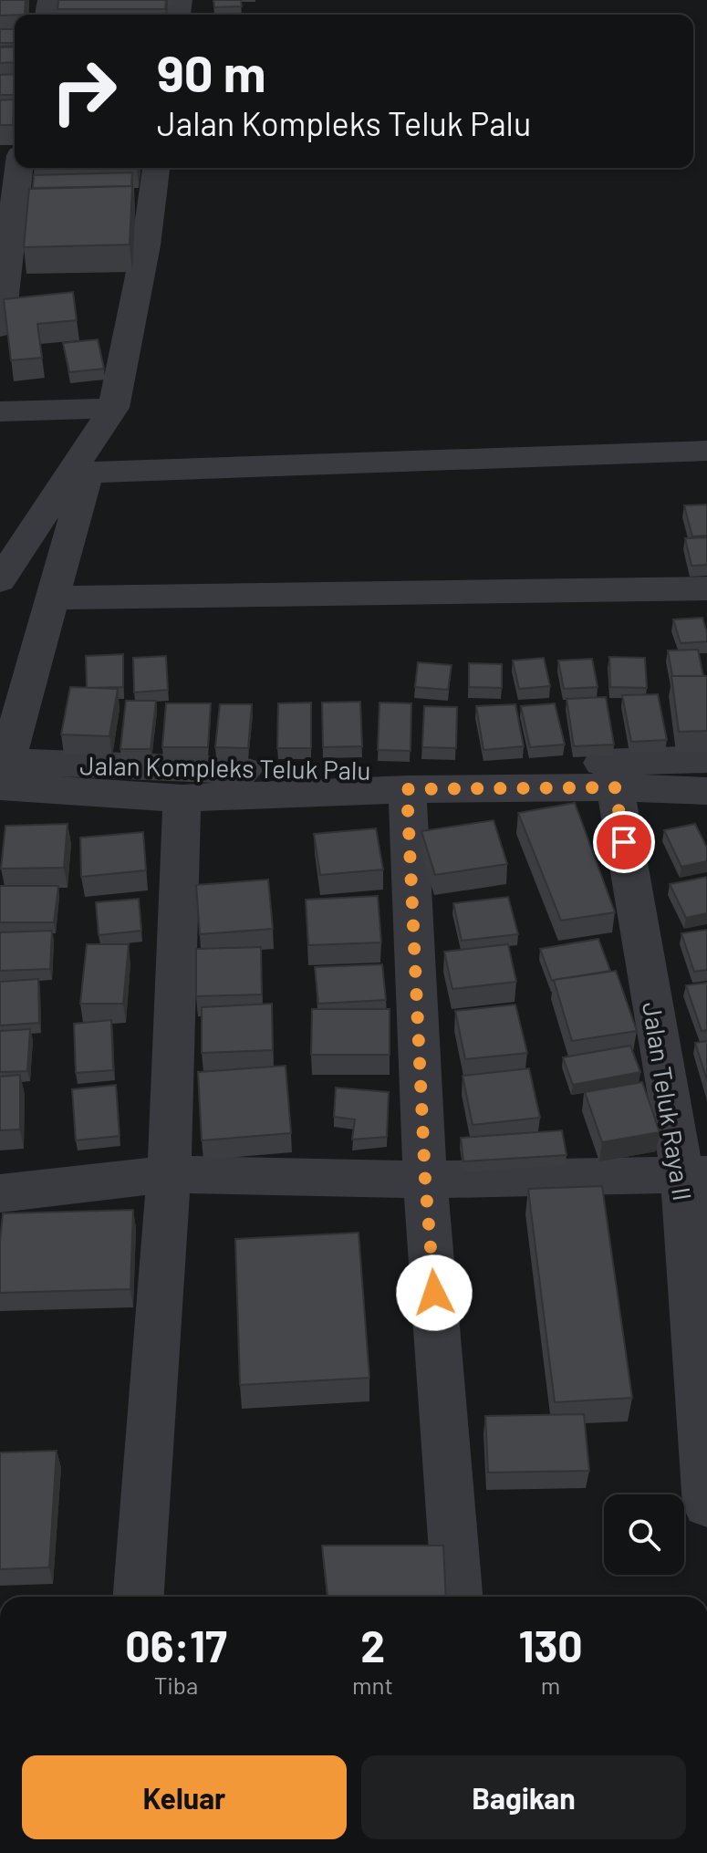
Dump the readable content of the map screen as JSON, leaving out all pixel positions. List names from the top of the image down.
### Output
{
  "streets": {
    "street": ["Jalan Kompleks Teluk Palu", "Jalan Teluk Raya II"]
  },
  "crossings": [
    ["Jalan Kompleks Teluk Palu", "Jalan Teluk Raya II"]
  ],
  "page": {
    "turn": ["90 m", "Jalan Kompleks Teluk Palu"],
    "eta": [
      "06:17",
      "Tiba",
      "2",
      "mnt",
      "130",
      "m"
    ],
    "buttons": ["Keluar", "Bagikan"]
  }
}
